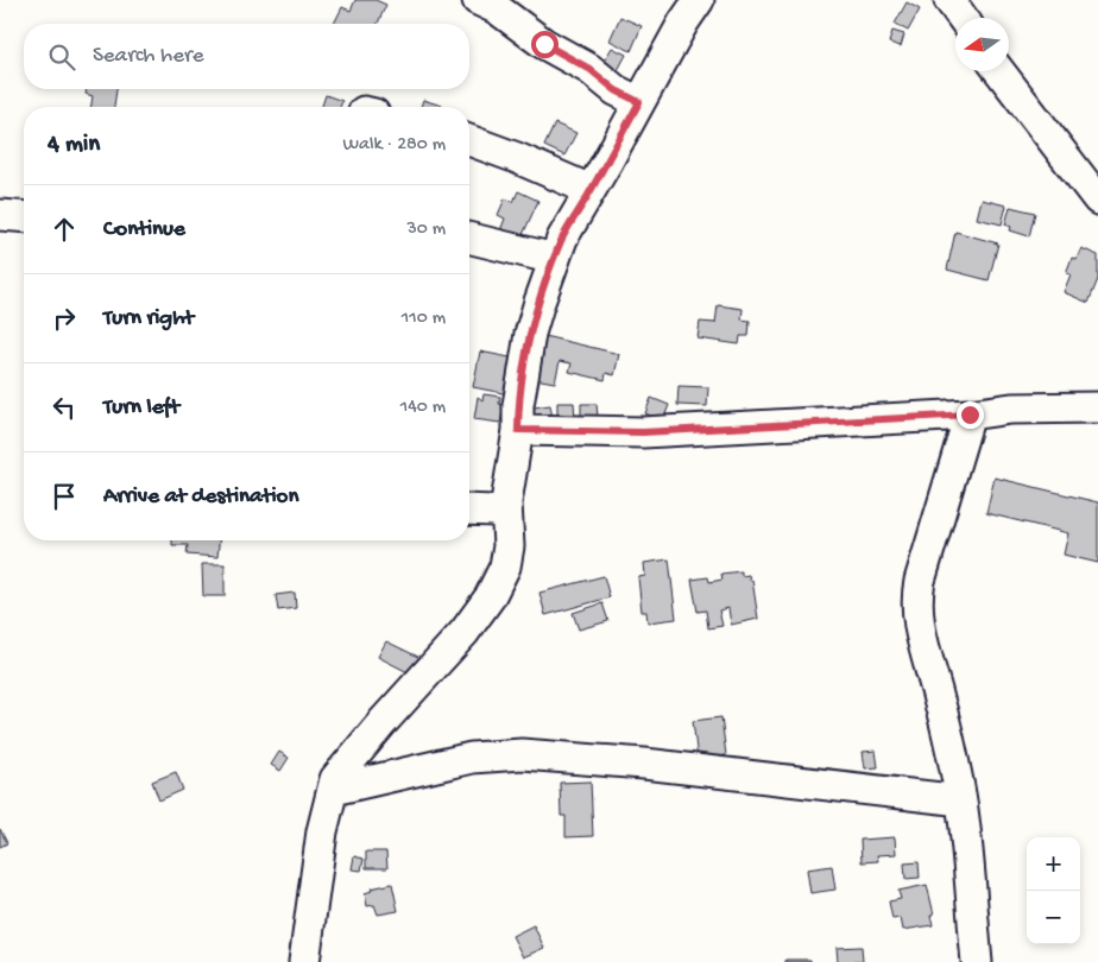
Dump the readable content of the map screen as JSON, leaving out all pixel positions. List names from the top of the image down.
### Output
{
  "north": "left",
  "page": {
    "search": "Search here",
    "heading": ["4 min", "Walk · 280 m"],
    "list": [
      ["Continue", "30 m"],
      ["Turn right", "110 m"],
      ["Turn left", "140 m"],
      "Arrive at destination"
    ],
    "map_buttons": ["+", "−"]
  }
}
